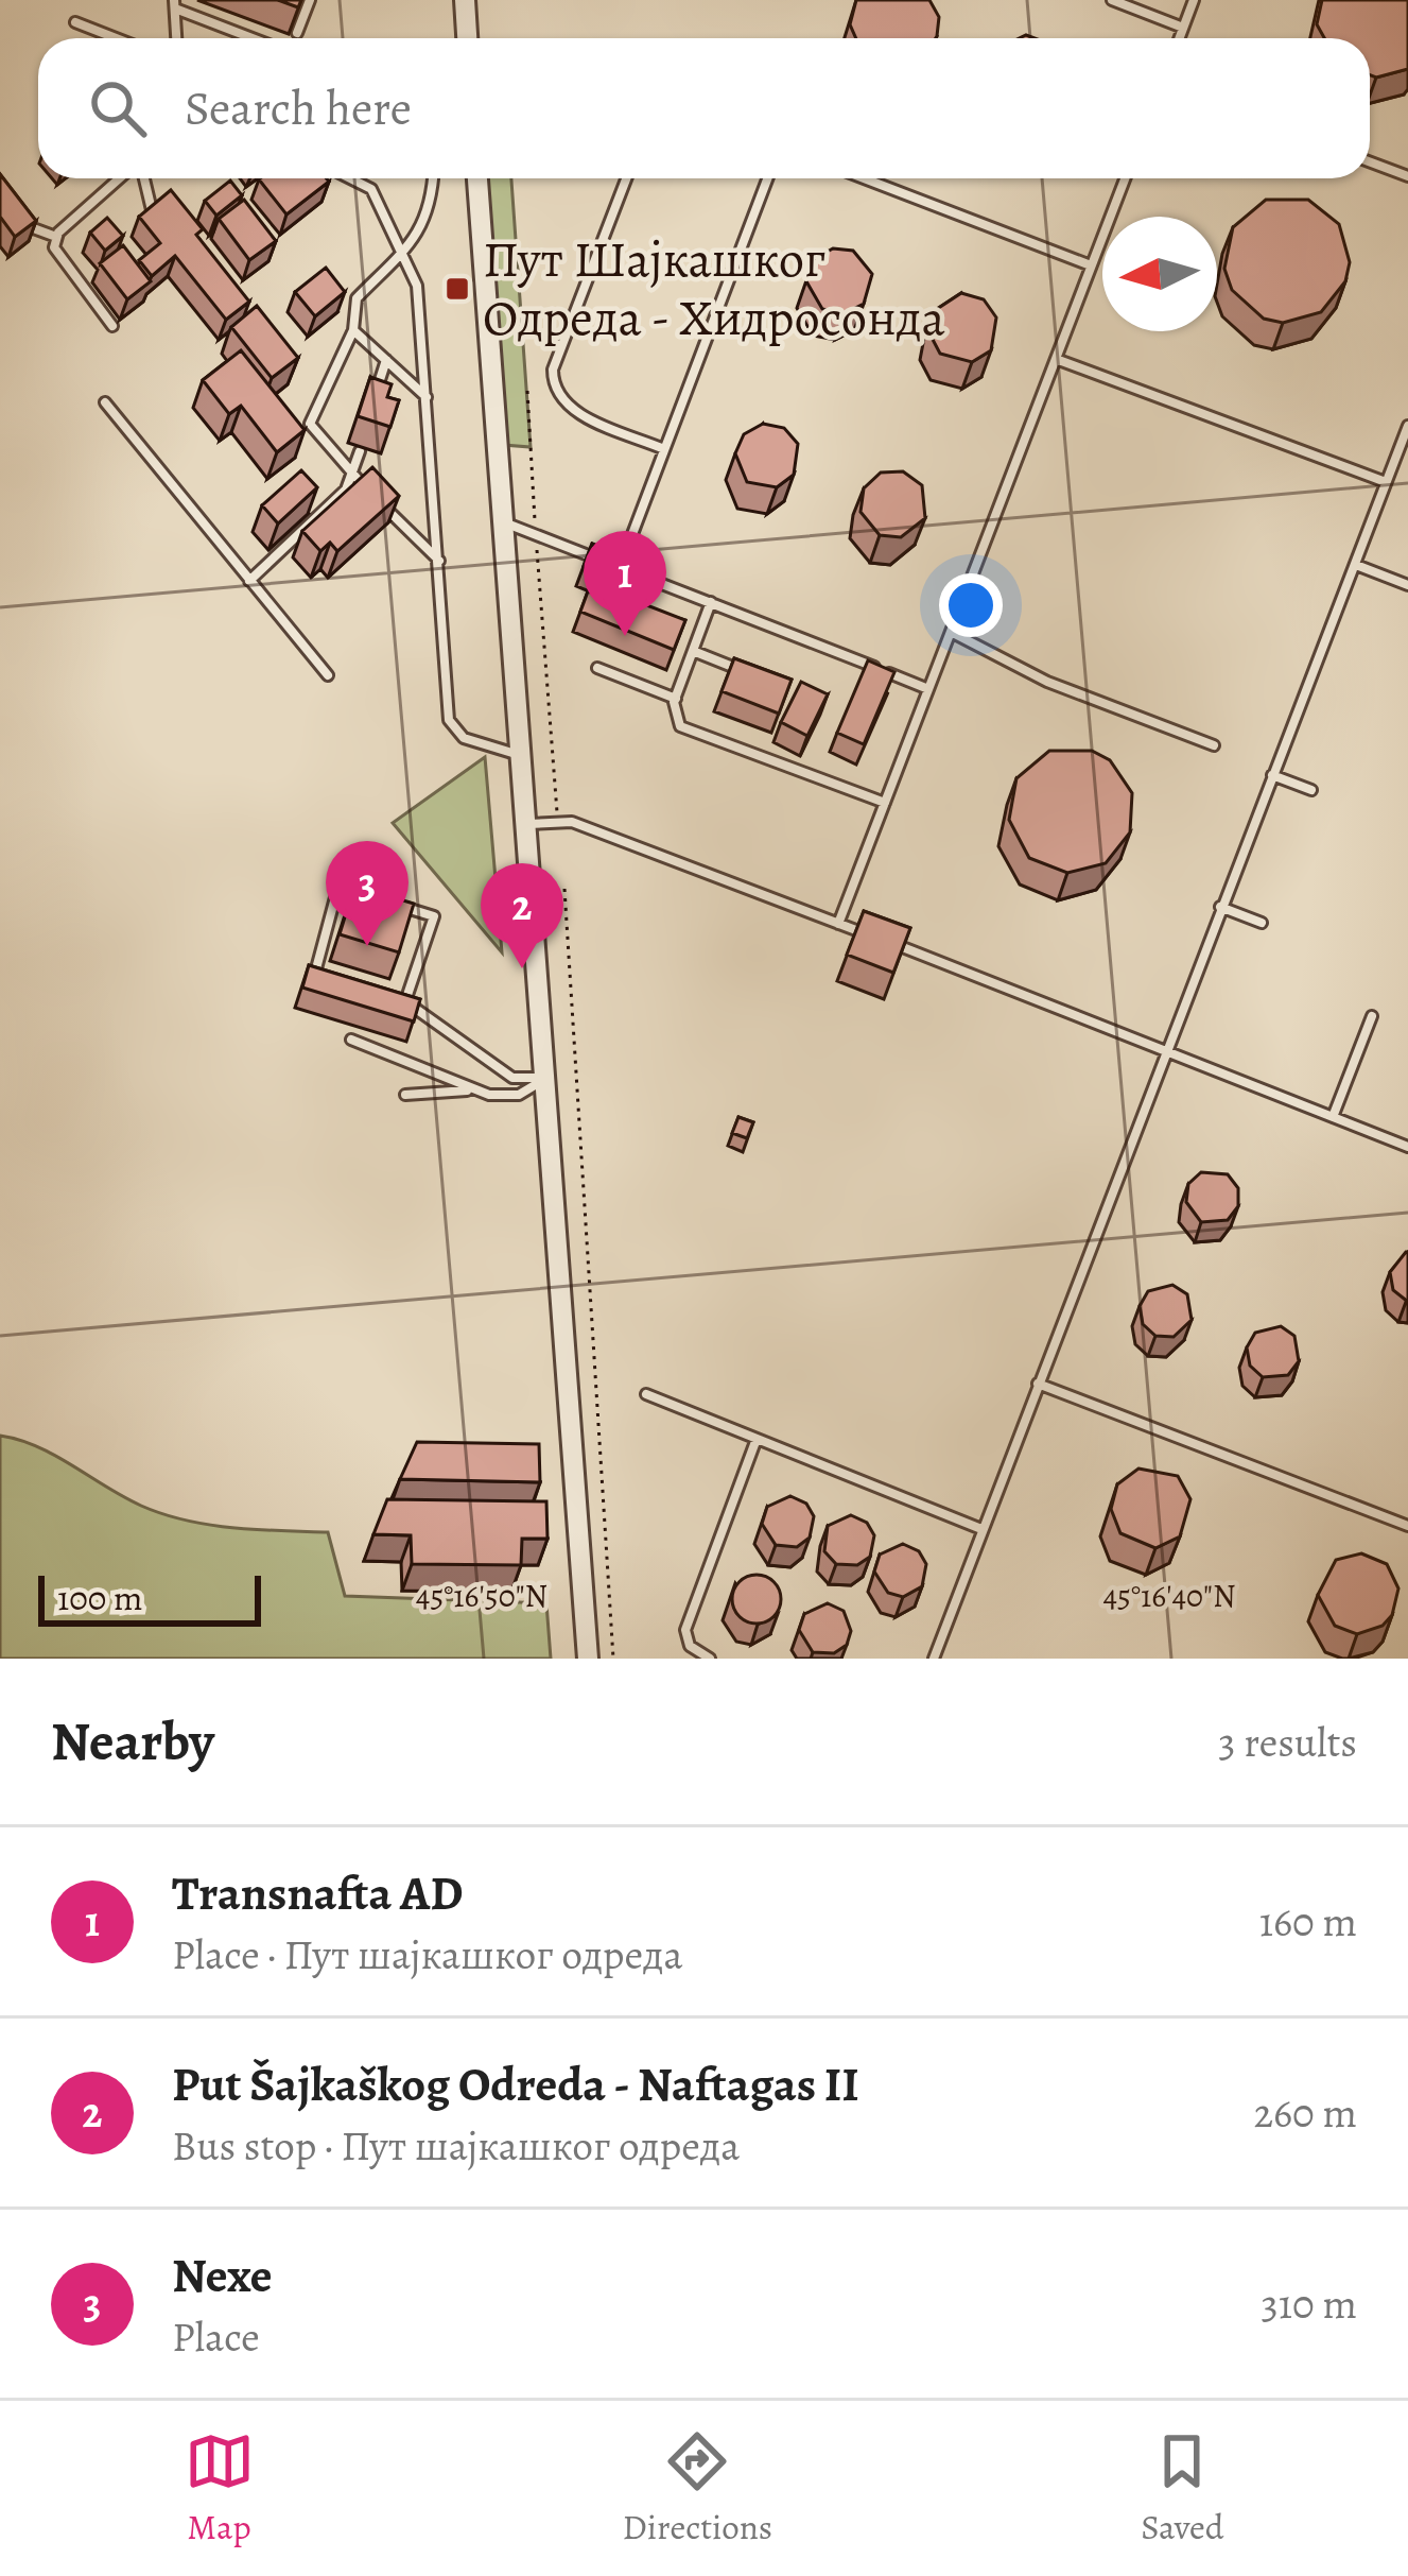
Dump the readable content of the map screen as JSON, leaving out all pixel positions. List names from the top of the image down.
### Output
{
  "places": {
    "transit": ["Пут Шајкашког Одреда - Хидросонда"]
  },
  "scale_bar": "100 m",
  "north": "left",
  "page": {
    "search": "Search here",
    "pins": ["1", "3", "2"],
    "scale": "100 m",
    "heading": ["Nearby", "3 results"],
    "list": [
      {
        "mark": "1",
        "name": "Transnafta AD",
        "note": "Place · Пут шајкашког одреда",
        "value": "160 m"
      },
      {
        "mark": "2",
        "name": "Put Šajkaškog Odreda - Naftagas II",
        "note": "Bus stop · Пут шајкашког одреда",
        "value": "260 m"
      },
      {
        "mark": "3",
        "name": "Nexe",
        "note": "Place",
        "value": "310 m"
      }
    ],
    "nav": ["Map", "Directions", "Saved"]
  },
  "coordinates": ["45°16'50\"N", "45°16'40\"N"]
}
